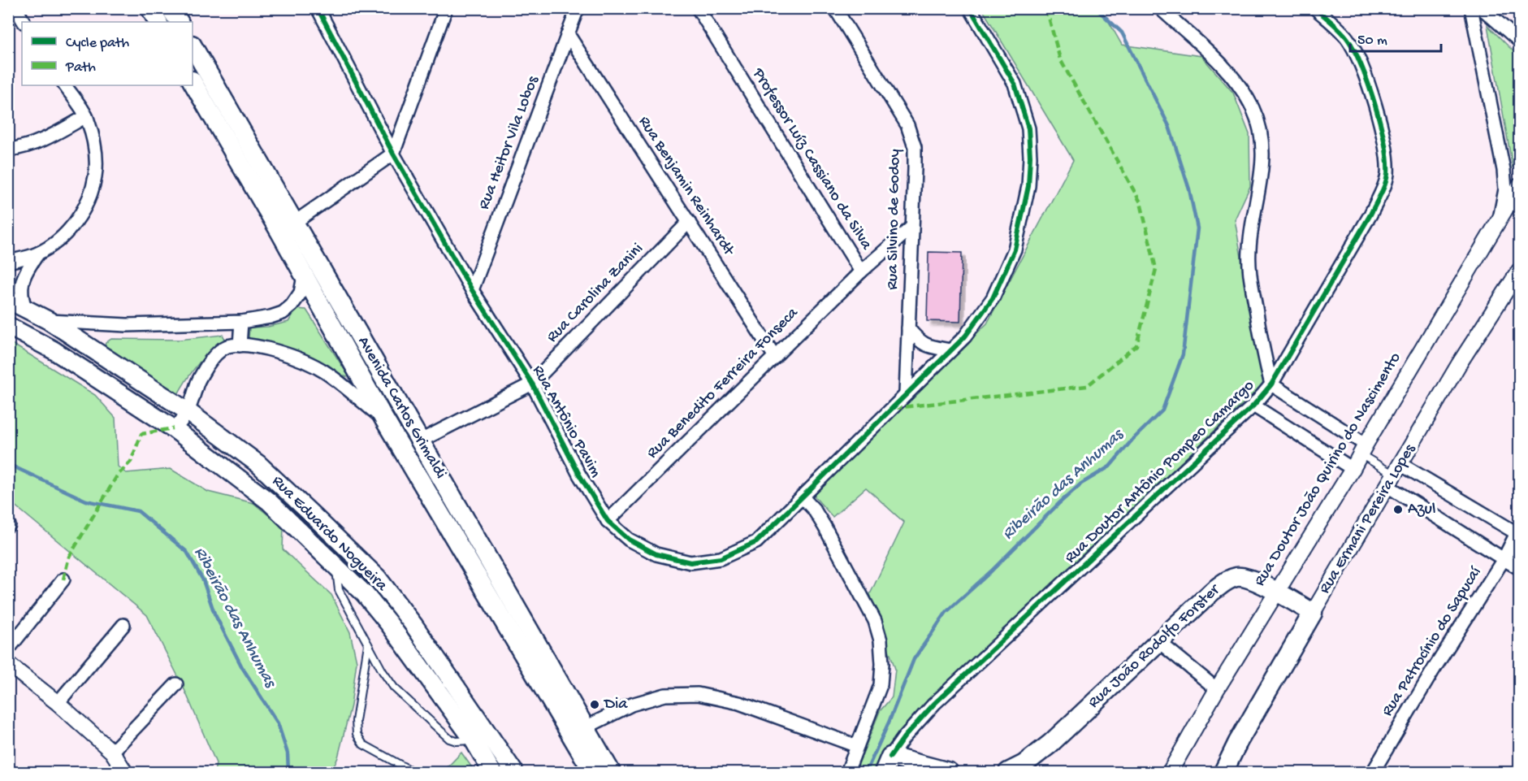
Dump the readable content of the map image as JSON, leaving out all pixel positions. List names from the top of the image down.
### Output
{
  "streets": {
    "main road": [
      "Avenida Carlos Grimaldi",
      "Rua Ermani Pereira Lopes",
      "Rua Eduardo Nogueira",
      "Rua João Rodolfo Forster"
    ],
    "street": [
      "Rua Heitor Vila Lobos",
      "Professor Luíz Cassiano da Silva",
      "Rua Benjamin Reinhardt",
      "Rua Silvino de Godoy",
      "Rua Carolina Zanini",
      "Rua Benedito Ferreira Fonseca",
      "Rua Antônio Pavim",
      "Rua Doutor João Quirino do Nascimento",
      "Rua Doutor Antônio Pompeo Camargo",
      "Rua Patrocínio do Sapucaí"
    ]
  },
  "crossings": [
    ["Rua Heitor Vila Lobos", "Rua Benjamin Reinhardt"],
    ["Rua Heitor Vila Lobos", "Rua Antônio Pavim"],
    ["Professor Luíz Cassiano da Silva", "Rua Silvino de Godoy"],
    ["Professor Luíz Cassiano da Silva", "Rua Benedito Ferreira Fonseca"],
    ["Rua Benjamin Reinhardt", "Rua Carolina Zanini"],
    ["Rua Benjamin Reinhardt", "Rua Benedito Ferreira Fonseca"],
    ["Rua Silvino de Godoy", "Rua Antônio Pavim"],
    ["Rua Carolina Zanini", "Avenida Carlos Grimaldi"],
    ["Rua Carolina Zanini", "Rua Antônio Pavim"],
    ["Rua Benedito Ferreira Fonseca", "Rua Antônio Pavim"],
    ["Rua Doutor João Quirino do Nascimento", "Rua João Rodolfo Forster"],
    ["Rua Ermani Pereira Lopes", "Rua João Rodolfo Forster"]
  ],
  "water": ["Ribeirão das Anhumas"],
  "places": ["Azul", "Dia"],
  "legend": ["Cycle path", "Path"],
  "scale_bar": "50 m"
}
